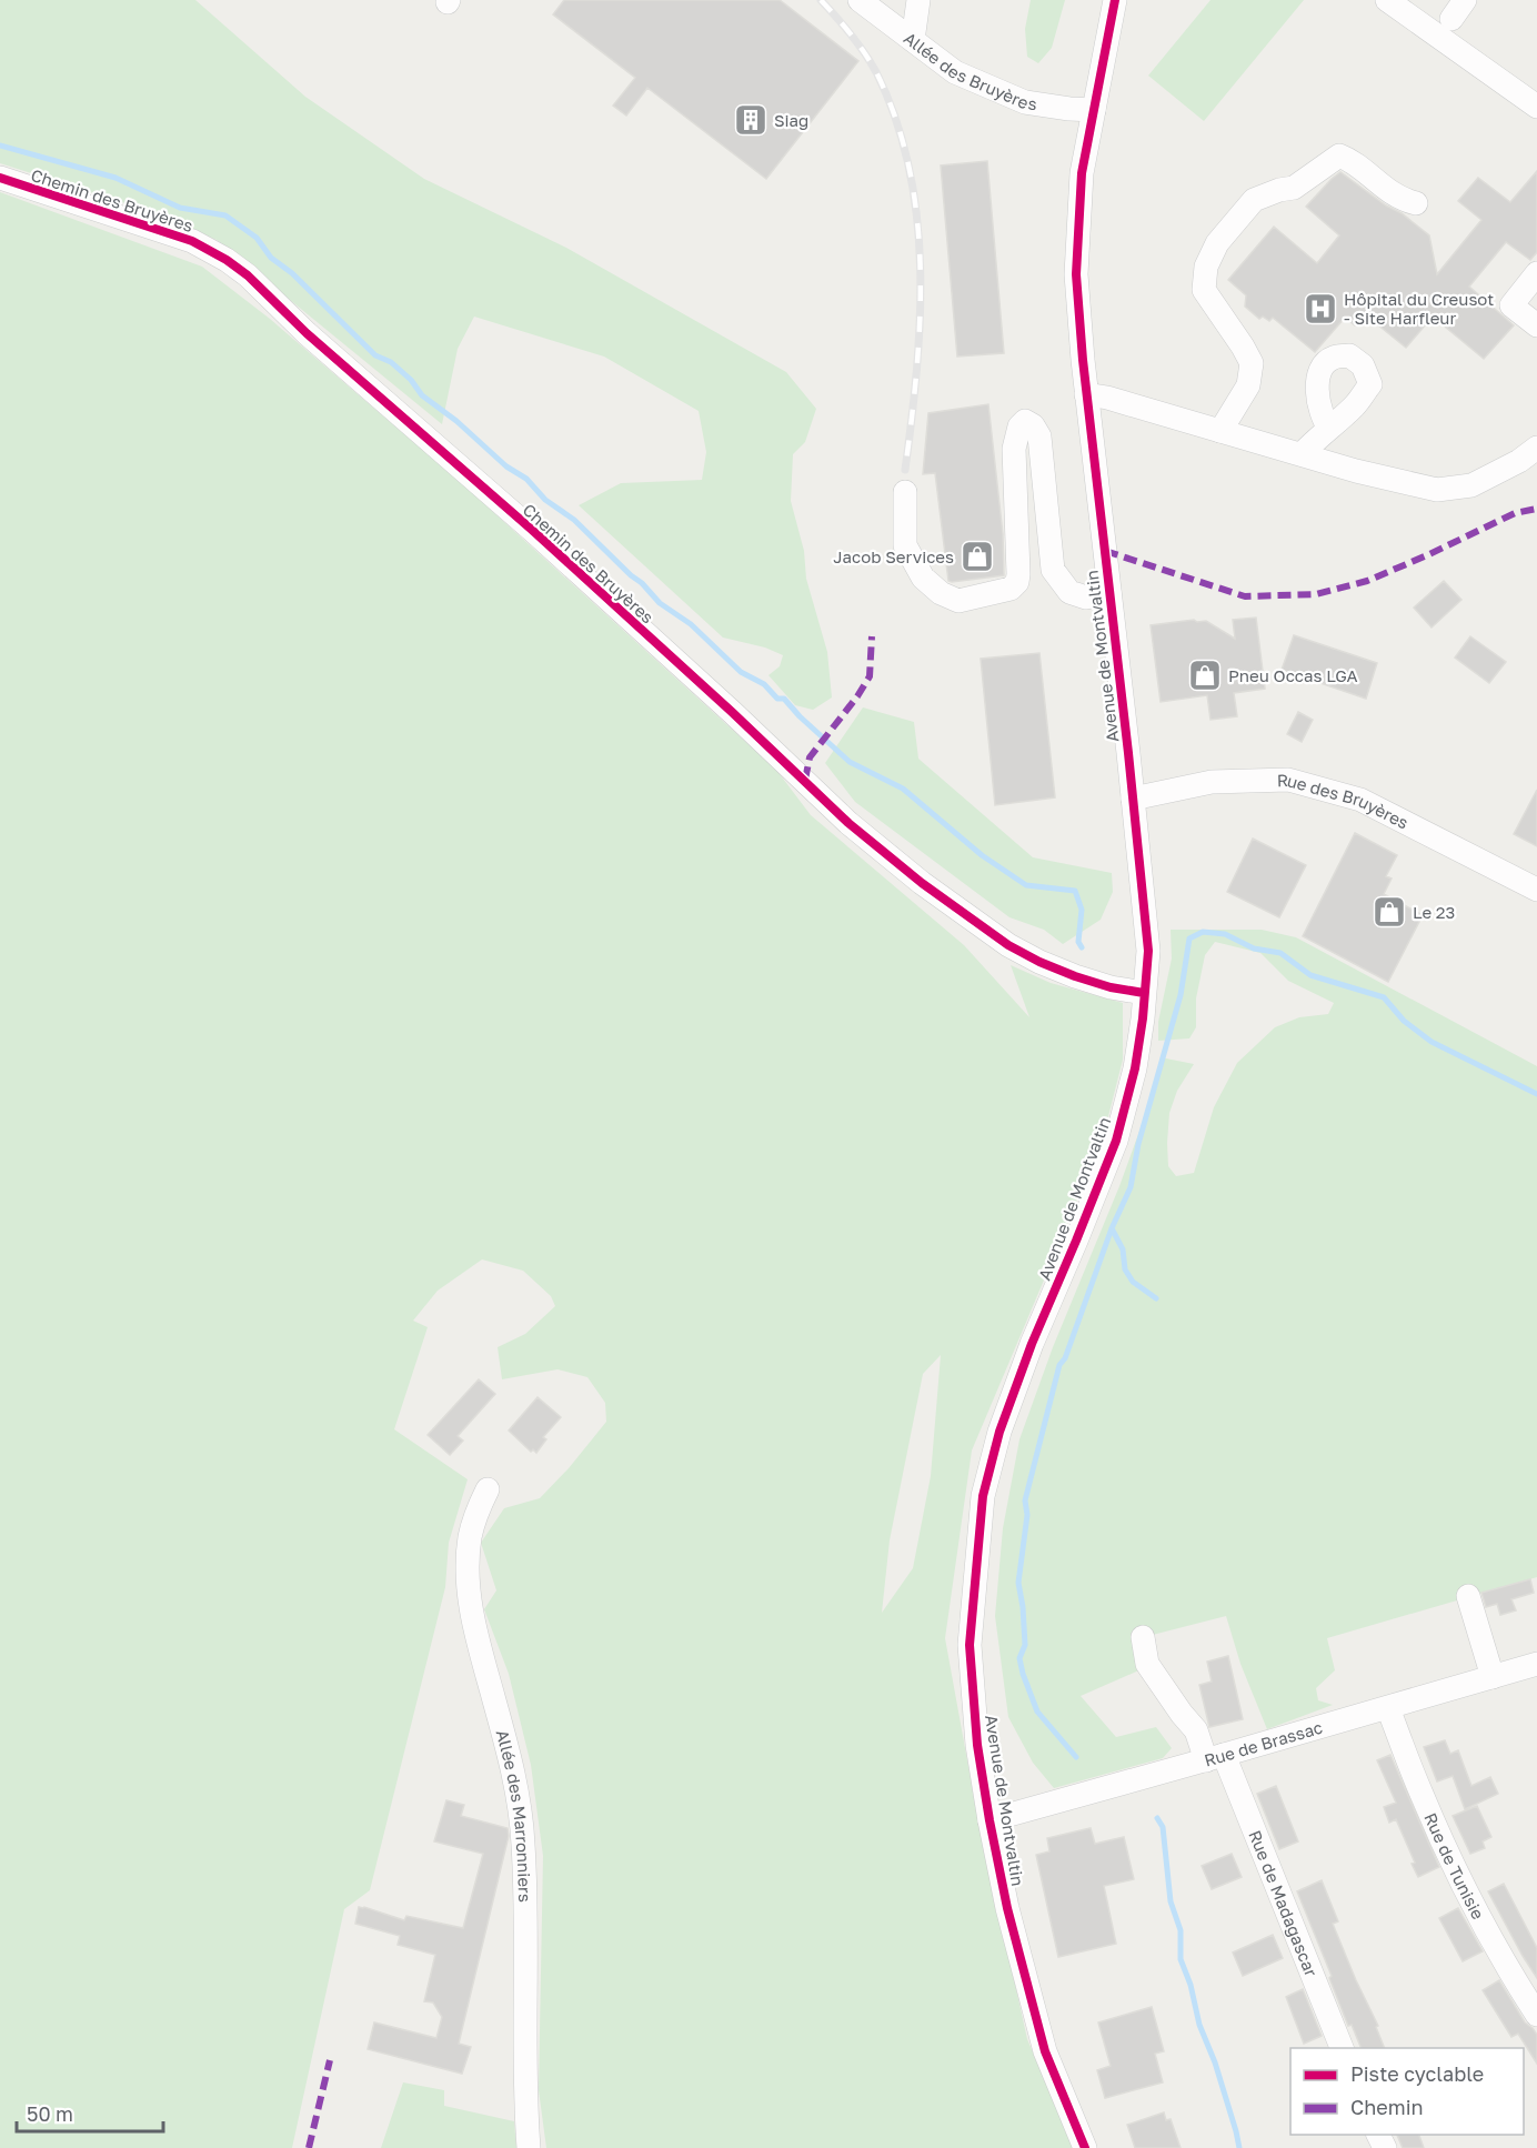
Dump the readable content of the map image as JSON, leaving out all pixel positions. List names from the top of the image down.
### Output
{
  "streets": {
    "street": [
      "Allée des Bruyères",
      "Chemin des Bruyères",
      "Avenue de Montvaltin",
      "Rue des Bruyères",
      "Rue de Brassac",
      "Allée des Marronniers",
      "Rue de Tunisie",
      "Rue de Madagascar"
    ]
  },
  "crossings": [
    ["Allée des Bruyères", "Avenue de Montvaltin"],
    ["Chemin des Bruyères", "Avenue de Montvaltin"],
    ["Avenue de Montvaltin", "Rue des Bruyères"],
    ["Avenue de Montvaltin", "Rue de Brassac"],
    ["Rue de Brassac", "Rue de Tunisie"],
    ["Rue de Brassac", "Rue de Madagascar"]
  ],
  "places": {
    "building": ["Siag"],
    "hospital": ["Hôpital du Creusot - Site Harfleur"],
    "shop": ["Jacob Services", "Pneu Occas LGA", "Le 23"]
  },
  "legend": ["Piste cyclable", "Chemin"],
  "scale_bar": "50 m"
}
